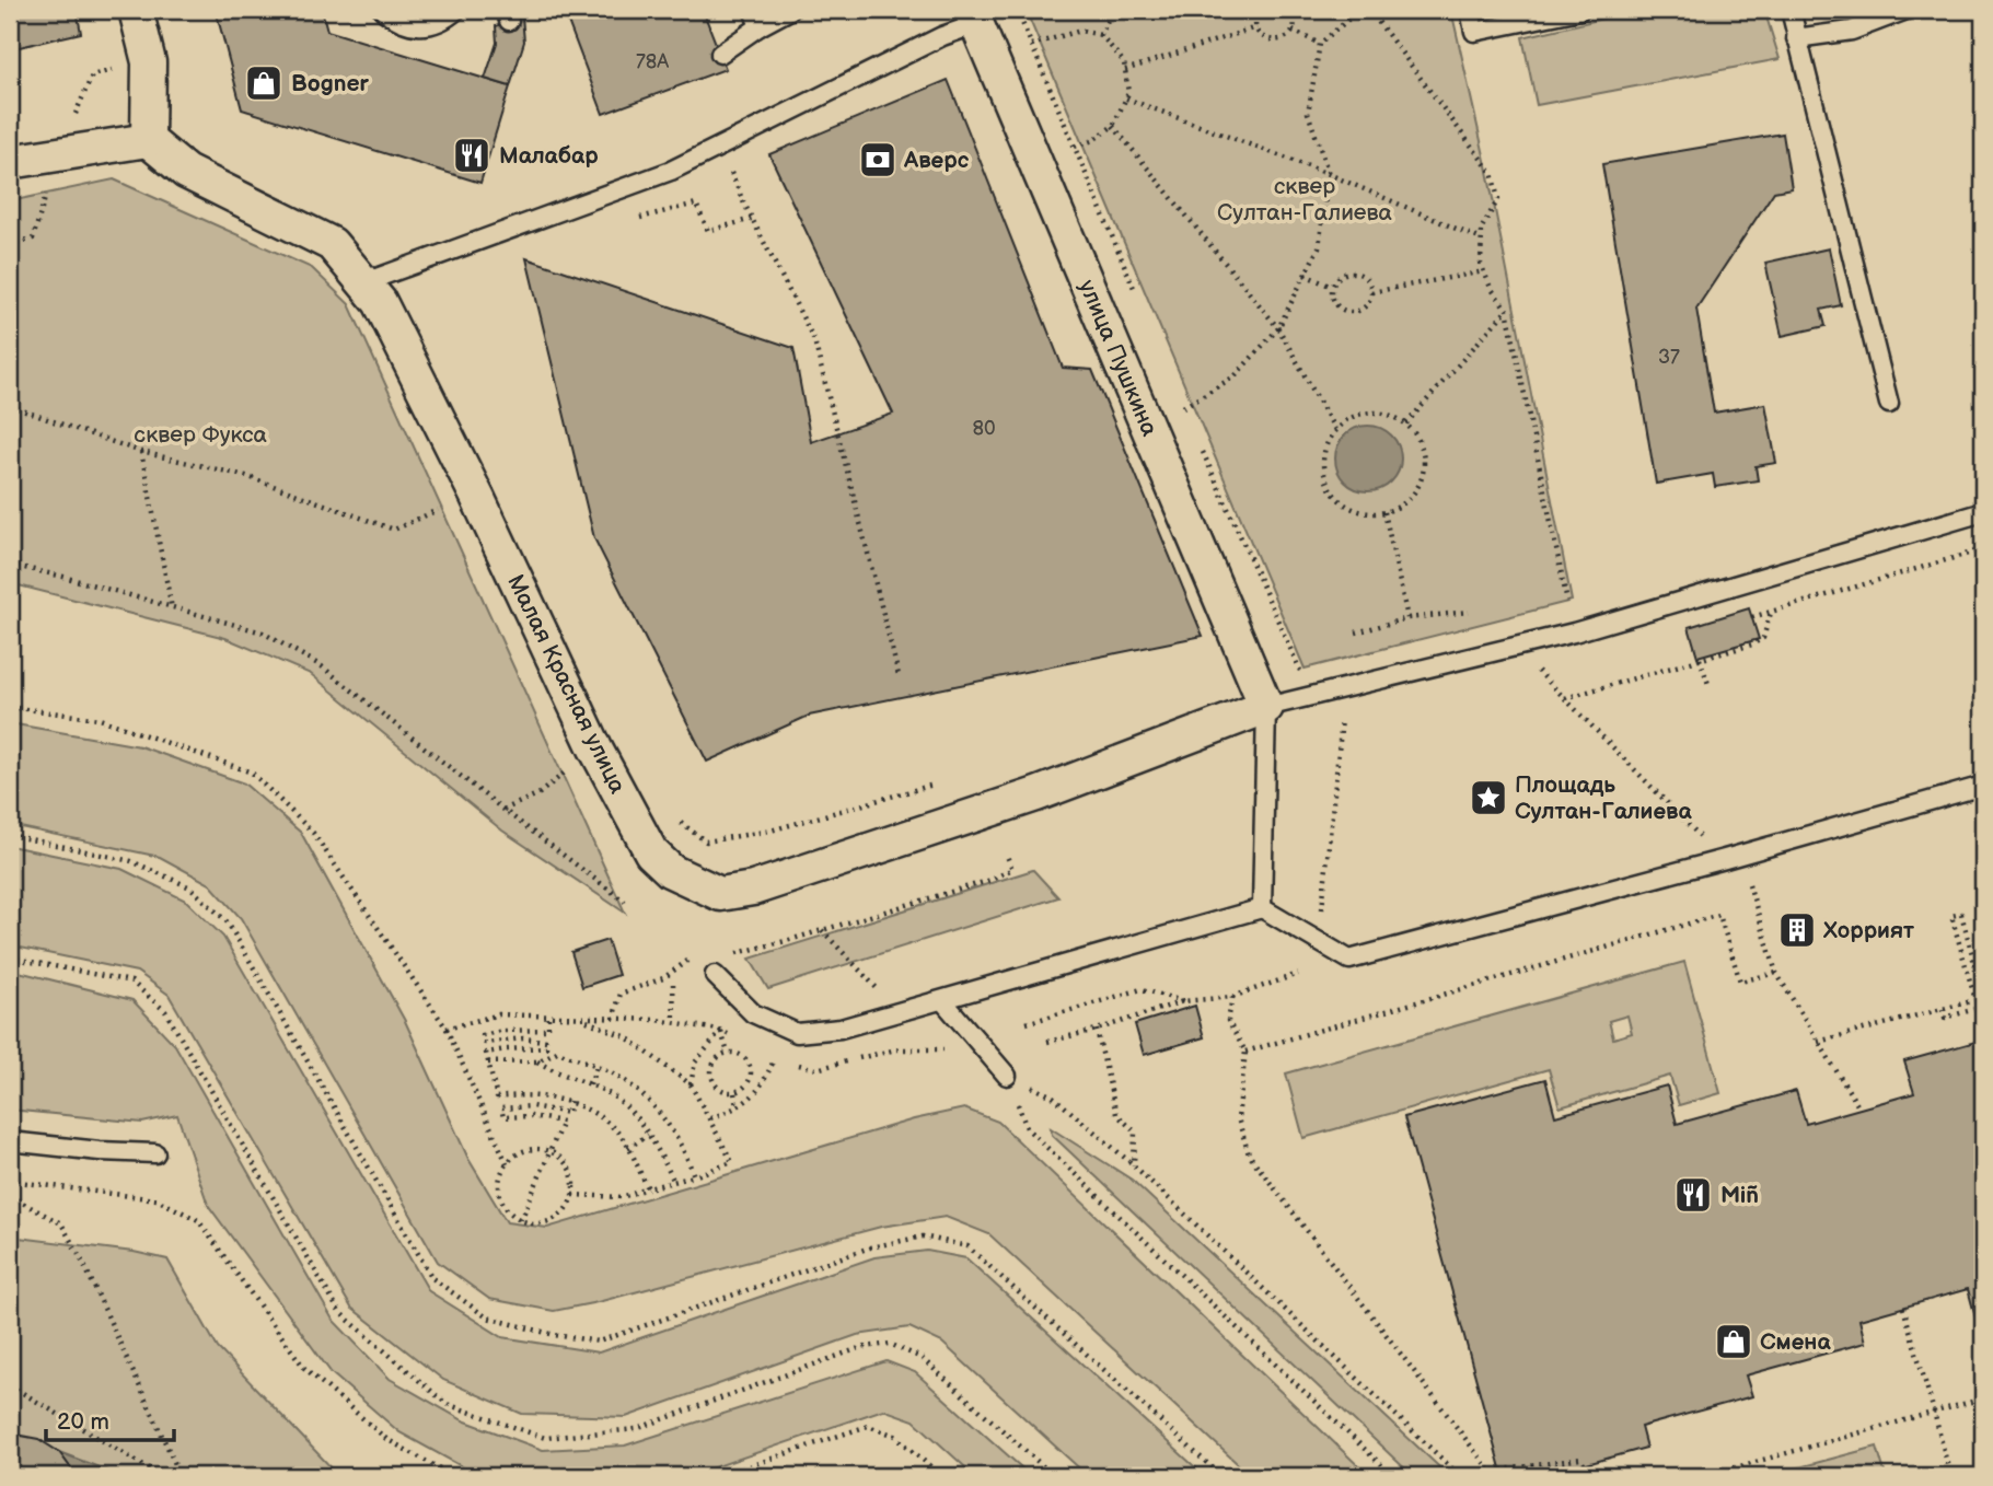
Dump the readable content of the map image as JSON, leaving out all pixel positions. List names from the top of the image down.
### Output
{
  "streets": {
    "street": ["улица Пушкина", "Малая Красная улица"]
  },
  "crossings": [
    ["улица Пушкина", "Малая Красная улица"]
  ],
  "parks": ["сквер Султан-Галиева", "cквер Фукса"],
  "places": {
    "shop": ["Bogner", "Смена"],
    "restaurant": ["Малабар", "Miñ"],
    "bank": ["Аверс"],
    "place": ["Площадь Султан-Галиева"],
    "building": ["Хоррият"]
  },
  "house_numbers": ["78А", "37", "80"],
  "scale_bar": "20 m"
}
